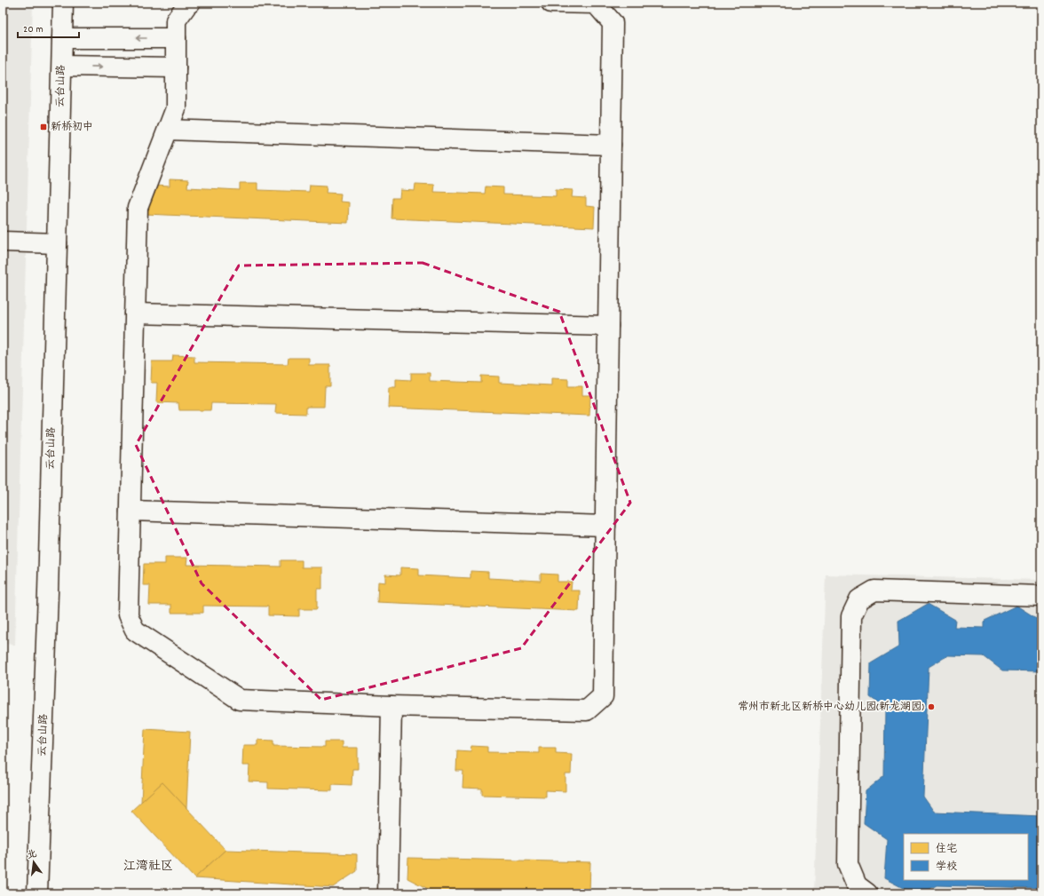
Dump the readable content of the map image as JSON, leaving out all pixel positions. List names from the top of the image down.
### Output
{
  "streets": {
    "street": ["云台山路"]
  },
  "districts": ["江湾社区"],
  "places": {
    "transit": ["新桥初中"],
    "other": ["常州市新北区新桥中心幼儿园(新龙湖园)"]
  },
  "legend": ["住宅", "学校"],
  "scale_bar": "20 m",
  "north": "top"
}
